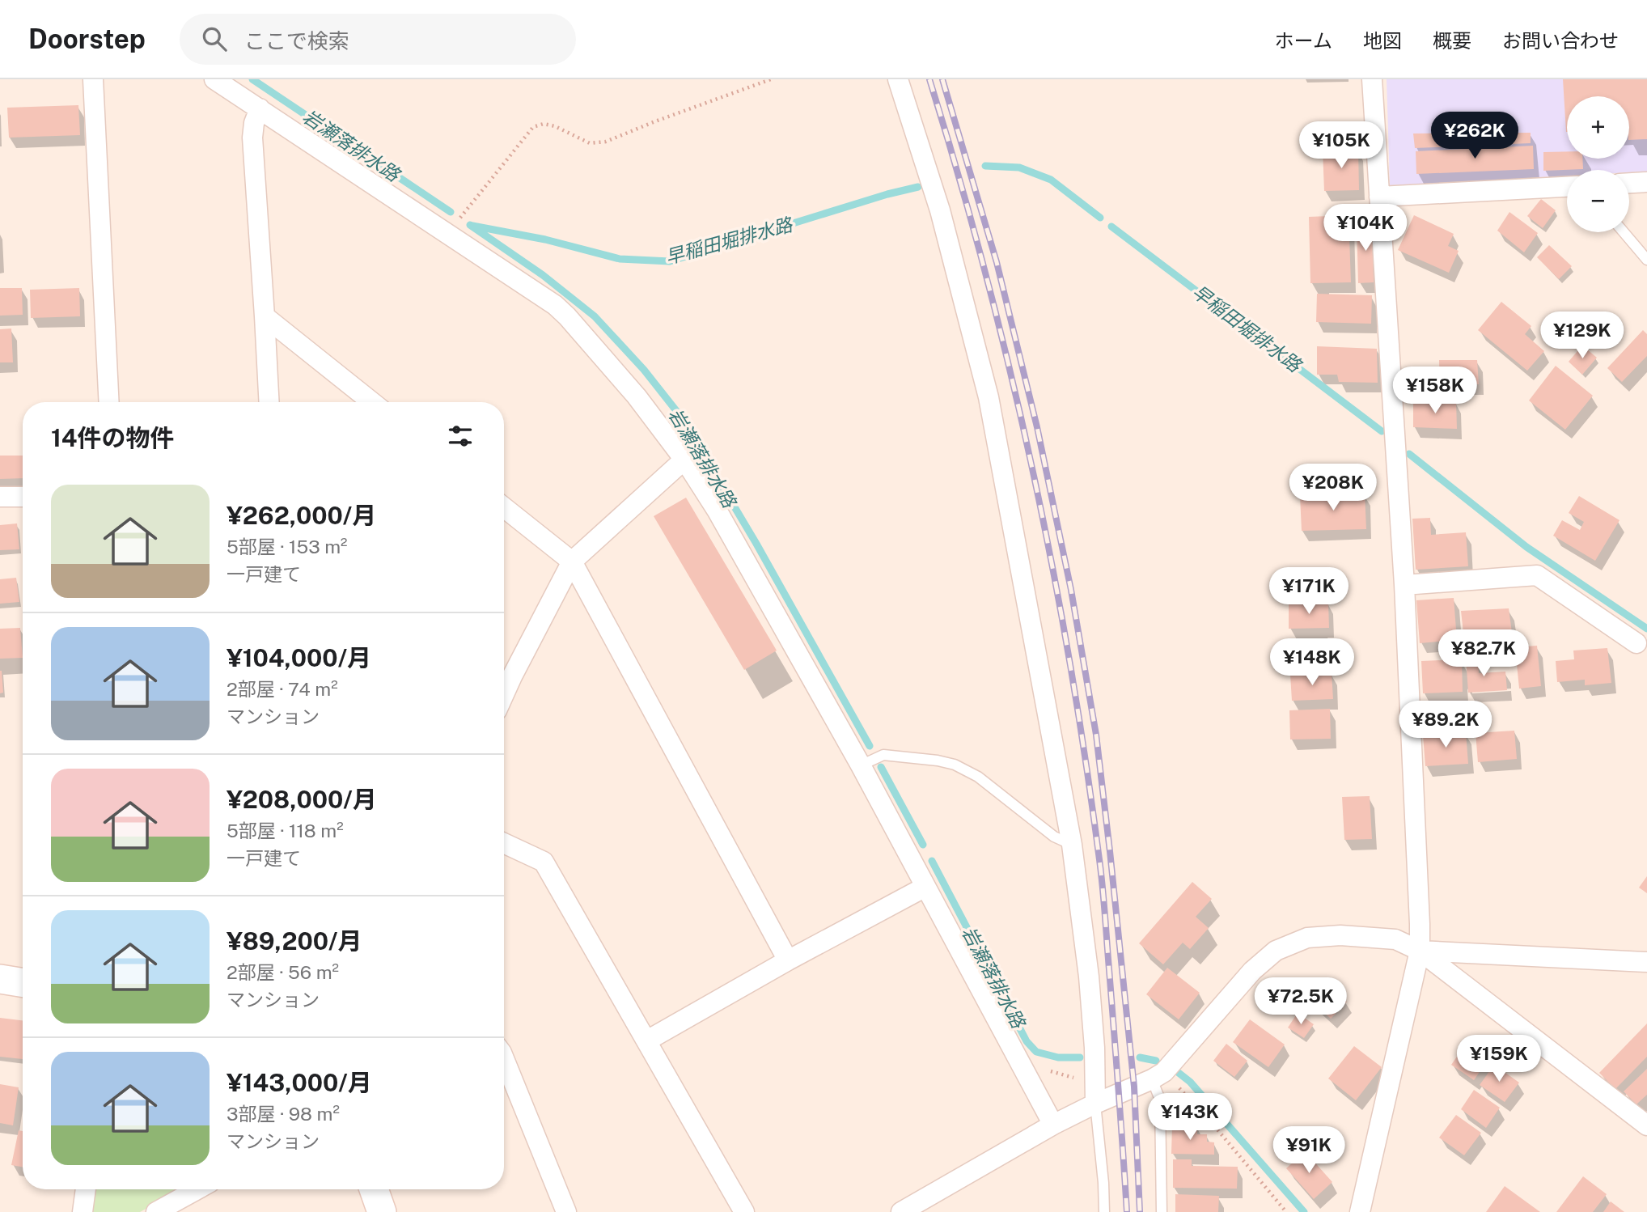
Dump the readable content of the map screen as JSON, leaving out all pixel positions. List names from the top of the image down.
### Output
{
  "water": ["岩瀬落排水路", "早稲田堀排水路"],
  "page": {
    "header": "Doorstep",
    "search": "ここで検索",
    "nav": [
      "ホーム",
      "地図",
      "概要",
      "お問い合わせ"
    ],
    "map_buttons": ["+", "−"],
    "price": [
      "¥262K",
      "¥105K",
      "¥104K",
      "¥129K",
      "¥158K",
      "¥208K",
      "¥171K",
      "¥82.7K",
      "¥148K",
      "¥89.2K",
      "¥72.5K",
      "¥159K",
      "¥143K",
      "¥91K"
    ],
    "heading": "14件の物件",
    "list": [
      {
        "name": "¥262,000/月",
        "note": "5部屋 · 153 m² · 一戸建て"
      },
      {
        "name": "¥104,000/月",
        "note": "2部屋 · 74 m² · マンション"
      },
      {
        "name": "¥208,000/月",
        "note": "5部屋 · 118 m² · 一戸建て"
      },
      {
        "name": "¥89,200/月",
        "note": "2部屋 · 56 m² · マンション"
      },
      {
        "name": "¥143,000/月",
        "note": "3部屋 · 98 m² · マンション"
      }
    ]
  }
}
